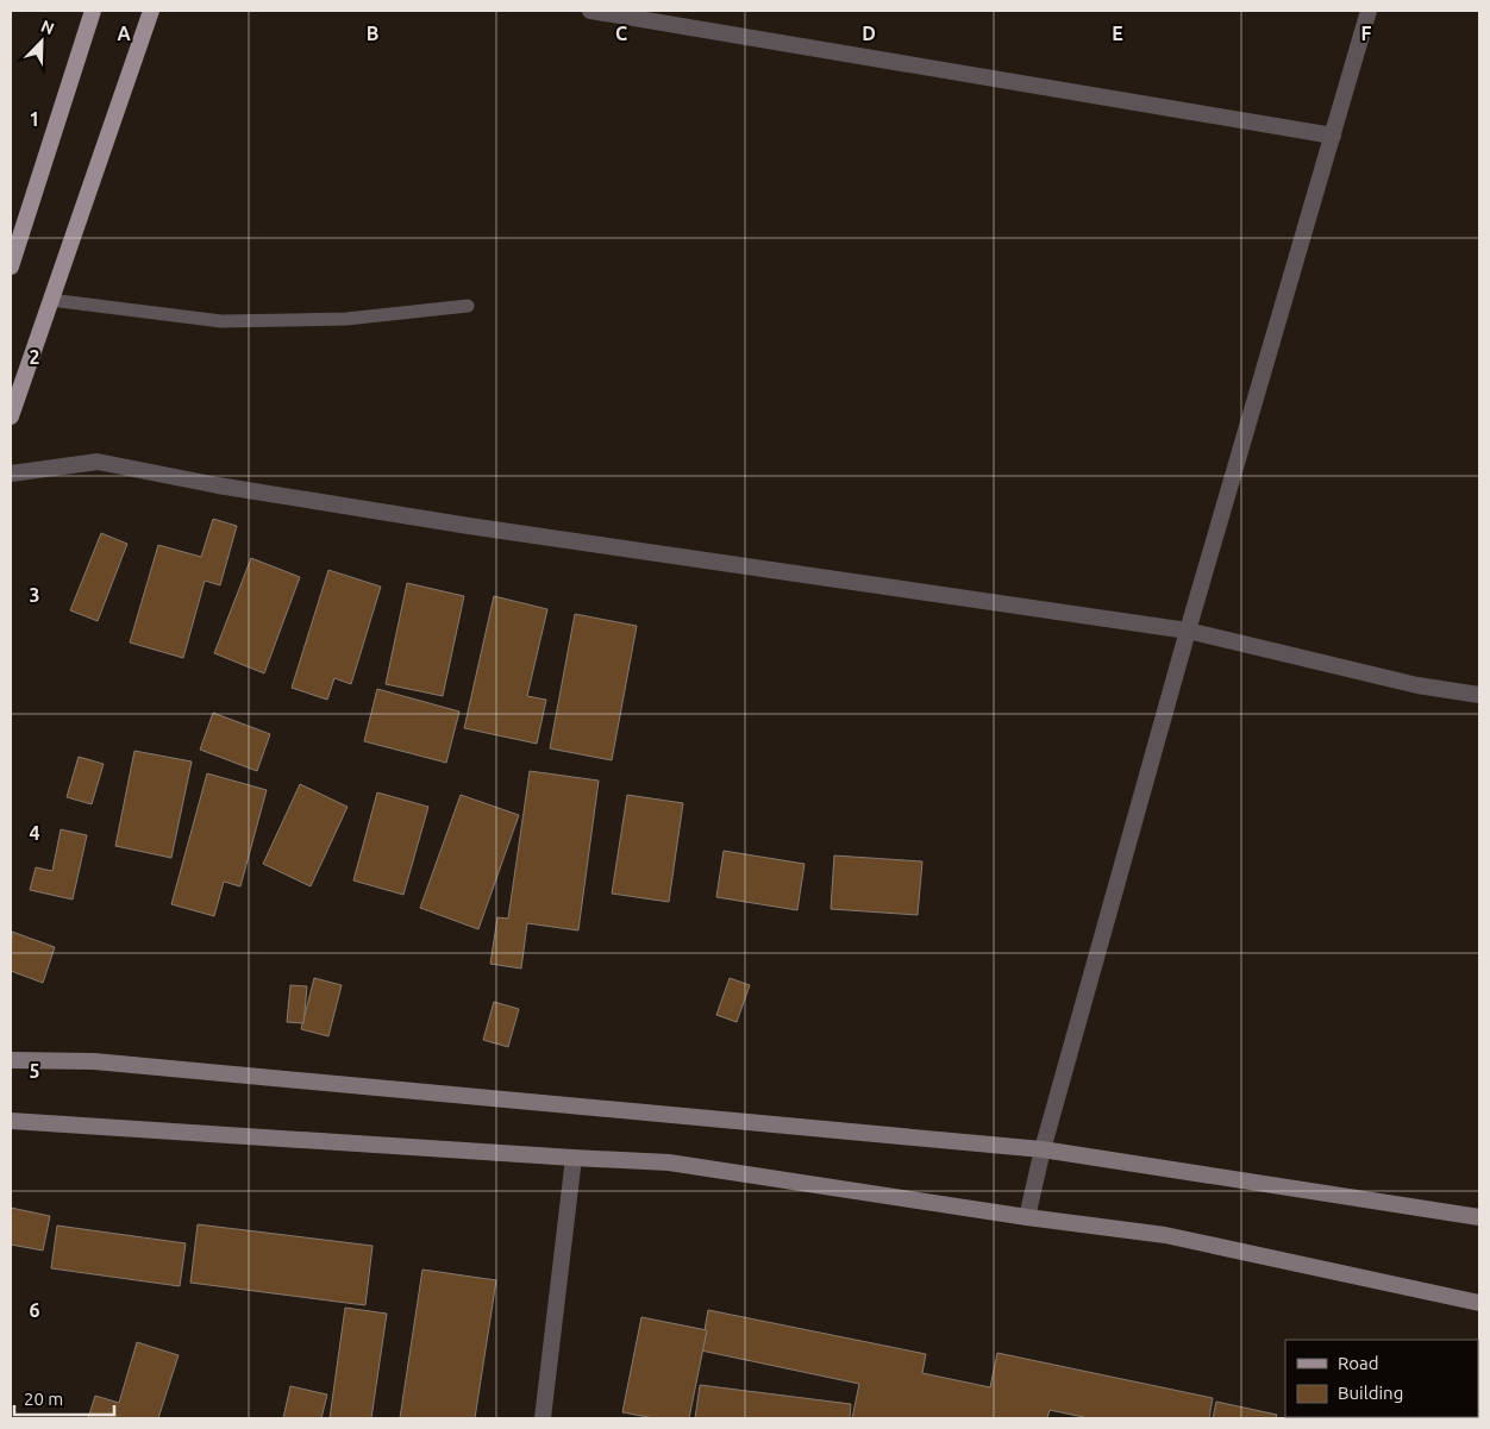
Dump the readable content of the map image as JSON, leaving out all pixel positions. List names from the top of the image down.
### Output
{
  "legend": ["Road", "Building"],
  "scale_bar": "20 m",
  "north": "top right",
  "grid": {
    "columns": [
      "A",
      "B",
      "C",
      "D",
      "E",
      "F"
    ],
    "rows": [
      "1",
      "2",
      "3",
      "4",
      "5",
      "6"
    ]
  }
}
